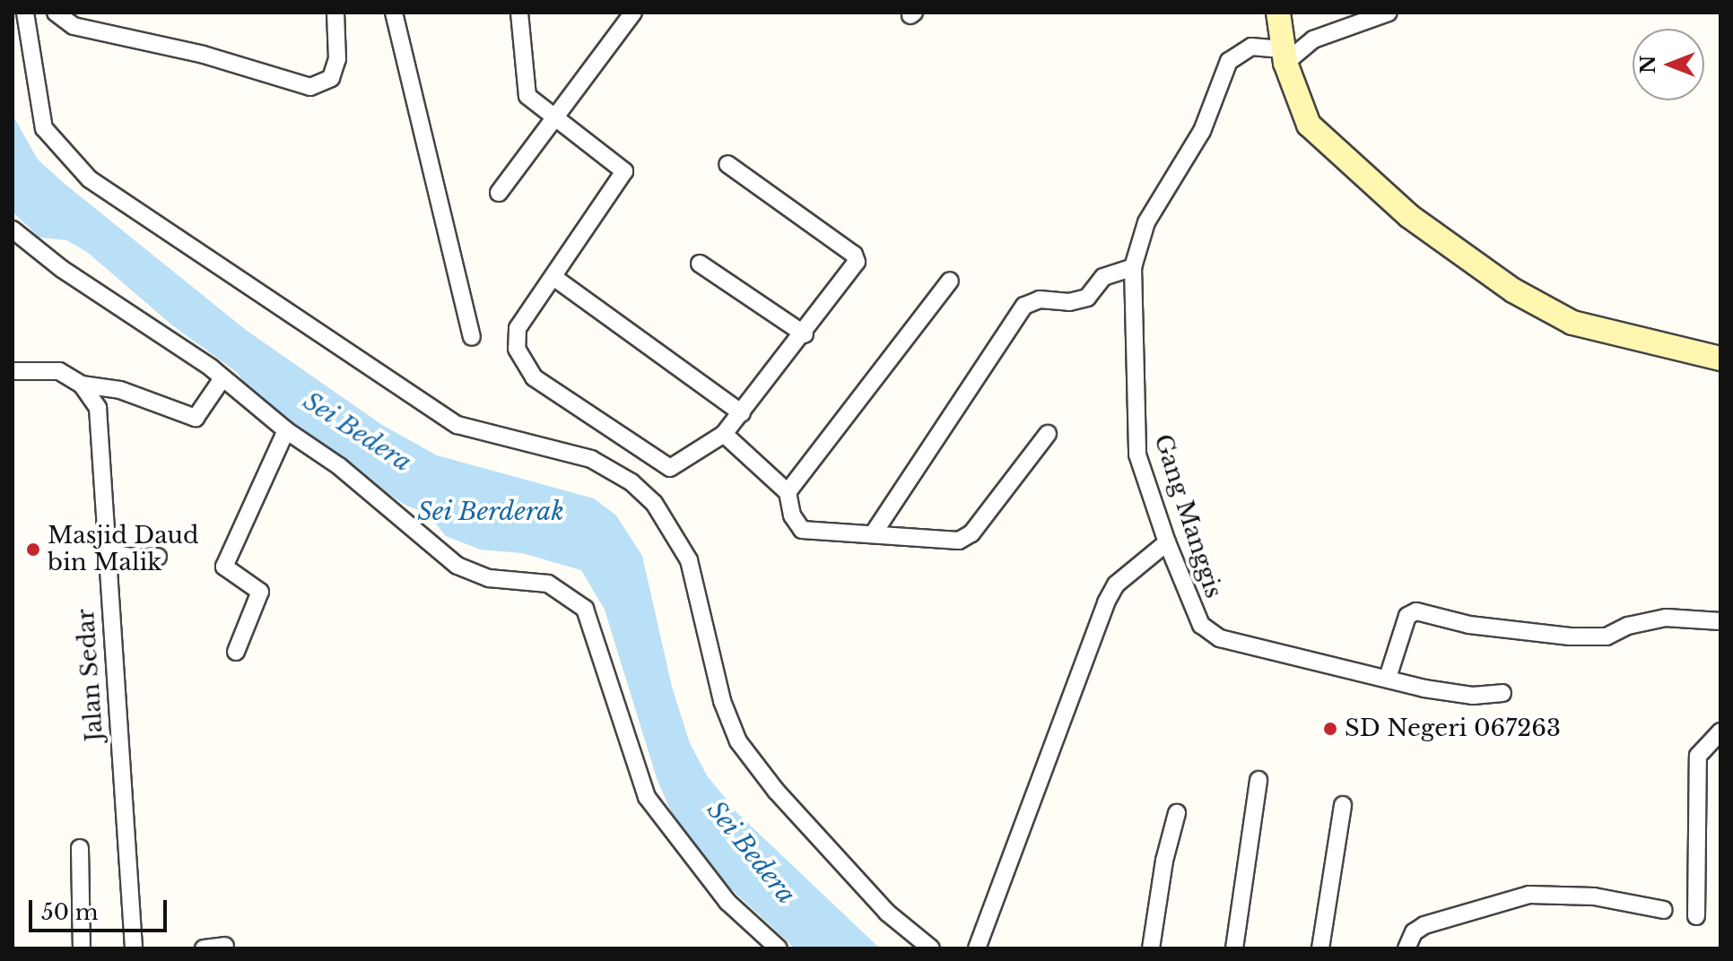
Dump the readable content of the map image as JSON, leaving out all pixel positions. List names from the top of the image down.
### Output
{
  "streets": {
    "street": ["Gang Manggis", "Jalan Sedar"]
  },
  "water": ["Sei Bedera", "Sei Berderak"],
  "places": ["Masjid Daud bin Malik", "SD Negeri 067263"],
  "scale_bar": "50 m",
  "north": "left"
}
